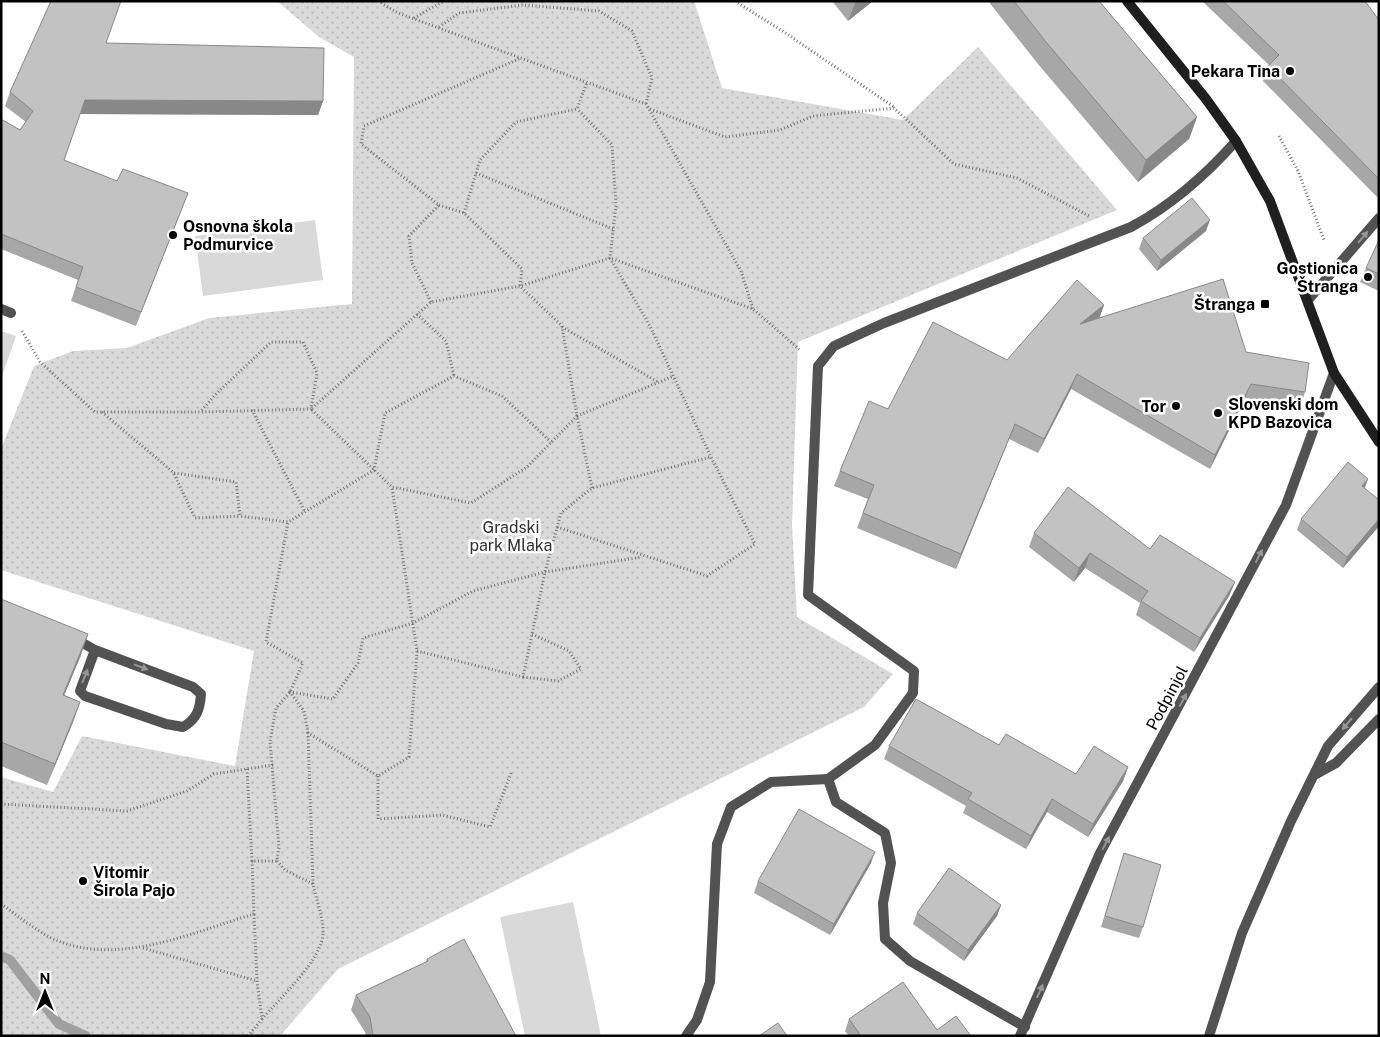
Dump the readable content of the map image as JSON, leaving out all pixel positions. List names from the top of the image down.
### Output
{
  "streets": {
    "street": ["Podpinjol"]
  },
  "one_way": ["Podpinjol"],
  "parks": ["Gradski park Mlaka"],
  "places": {
    "other": [
      "Pekara Tina",
      "Osnovna škola Podmurvice",
      "Gostionica Štranga",
      "Tor",
      "Slovenski dom KPD Bazovica",
      "Vitomir Širola Pajo"
    ],
    "transit": ["Štranga"]
  },
  "north": "top"
}
